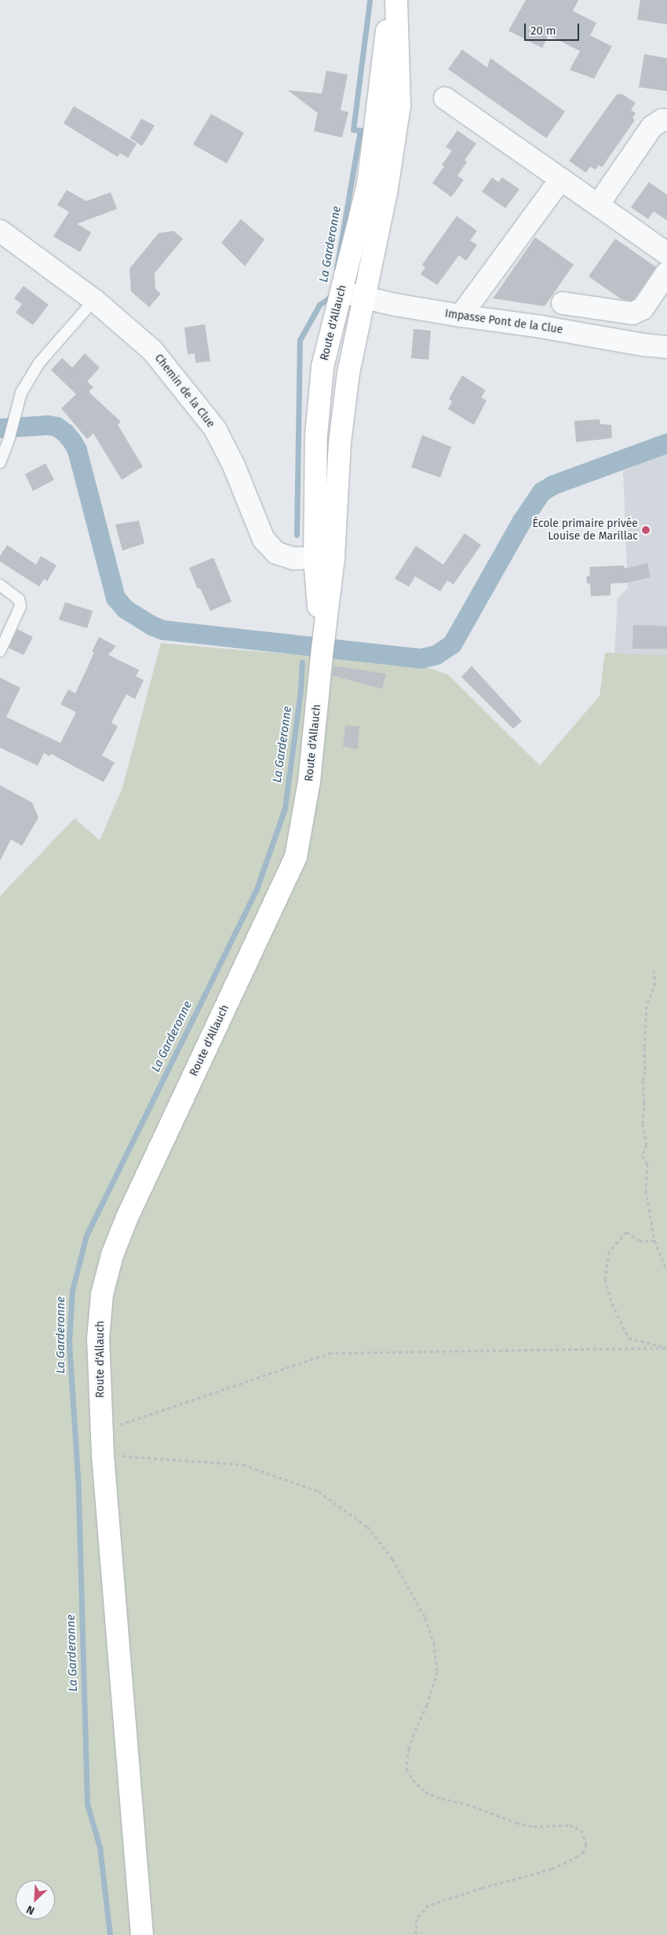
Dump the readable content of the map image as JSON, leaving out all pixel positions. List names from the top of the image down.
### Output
{
  "streets": {
    "main road": ["Route d'Allauch"],
    "street": ["Impasse Pont de la Clue", "Chemin de la Clue"]
  },
  "crossings": [
    ["Impasse Pont de la Clue", "Route d'Allauch"],
    ["Route d'Allauch", "Chemin de la Clue"]
  ],
  "water": ["La Garderonne"],
  "places": ["École primaire privée Louise de Marillac"],
  "scale_bar": "20 m",
  "north": "bottom left"
}
